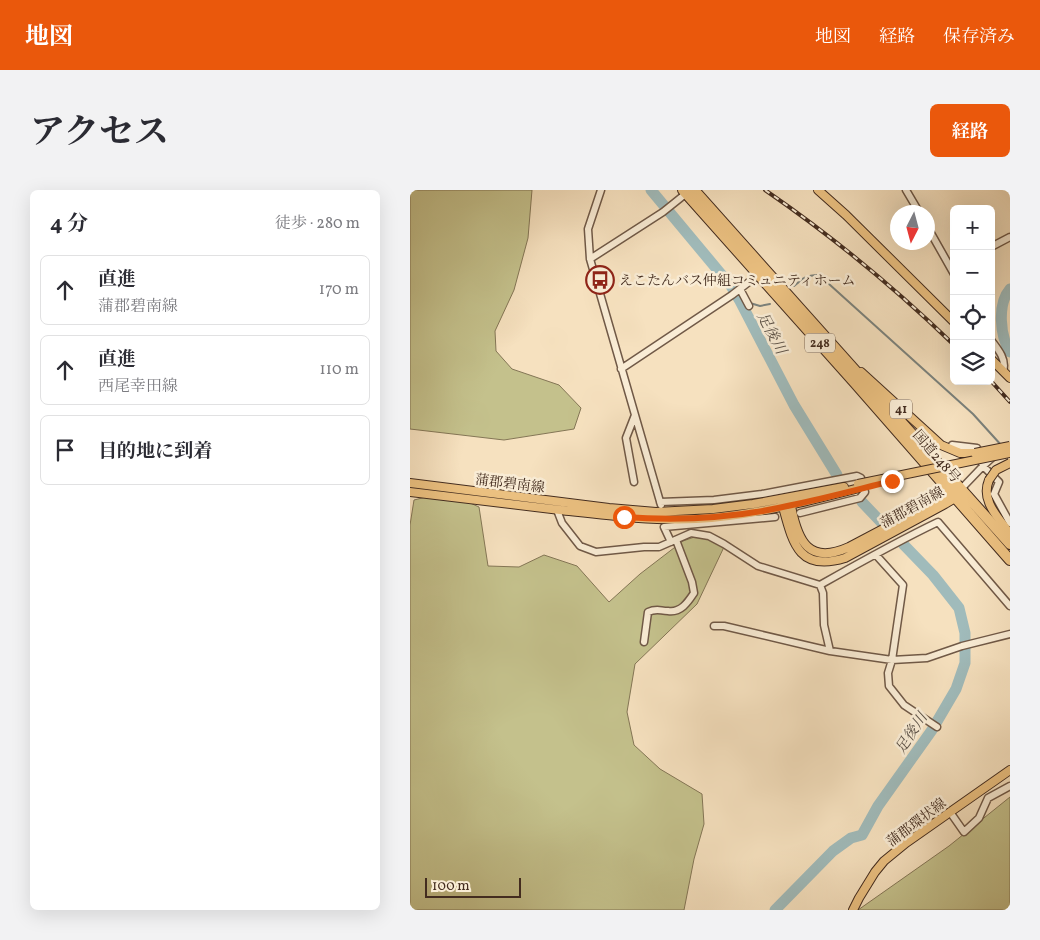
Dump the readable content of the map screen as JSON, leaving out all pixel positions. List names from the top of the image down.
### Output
{
  "streets": {
    "highway": ["248", "国道248号"],
    "main road": ["41", "蒲郡碧南線", "蒲郡環状線"]
  },
  "crossings": [
    ["41", "国道248号"],
    ["国道248号", "蒲郡碧南線"]
  ],
  "water": ["足後川"],
  "places": {
    "bus stop": ["えこたんバス仲組コミュニティホーム"]
  },
  "scale_bar": "100 m",
  "north": "bottom",
  "page": {
    "header": "地図",
    "nav": ["地図", "経路", "保存済み"],
    "title": "アクセス",
    "buttons": "経路",
    "heading": ["4 分", "徒歩 · 280 m"],
    "map_buttons": ["+", "−"],
    "list": [
      ["直進", "蒲郡碧南線", "170 m"],
      ["直進", "西尾幸田線", "110 m"],
      "目的地に到着"
    ],
    "scale": "100 m"
  }
}
